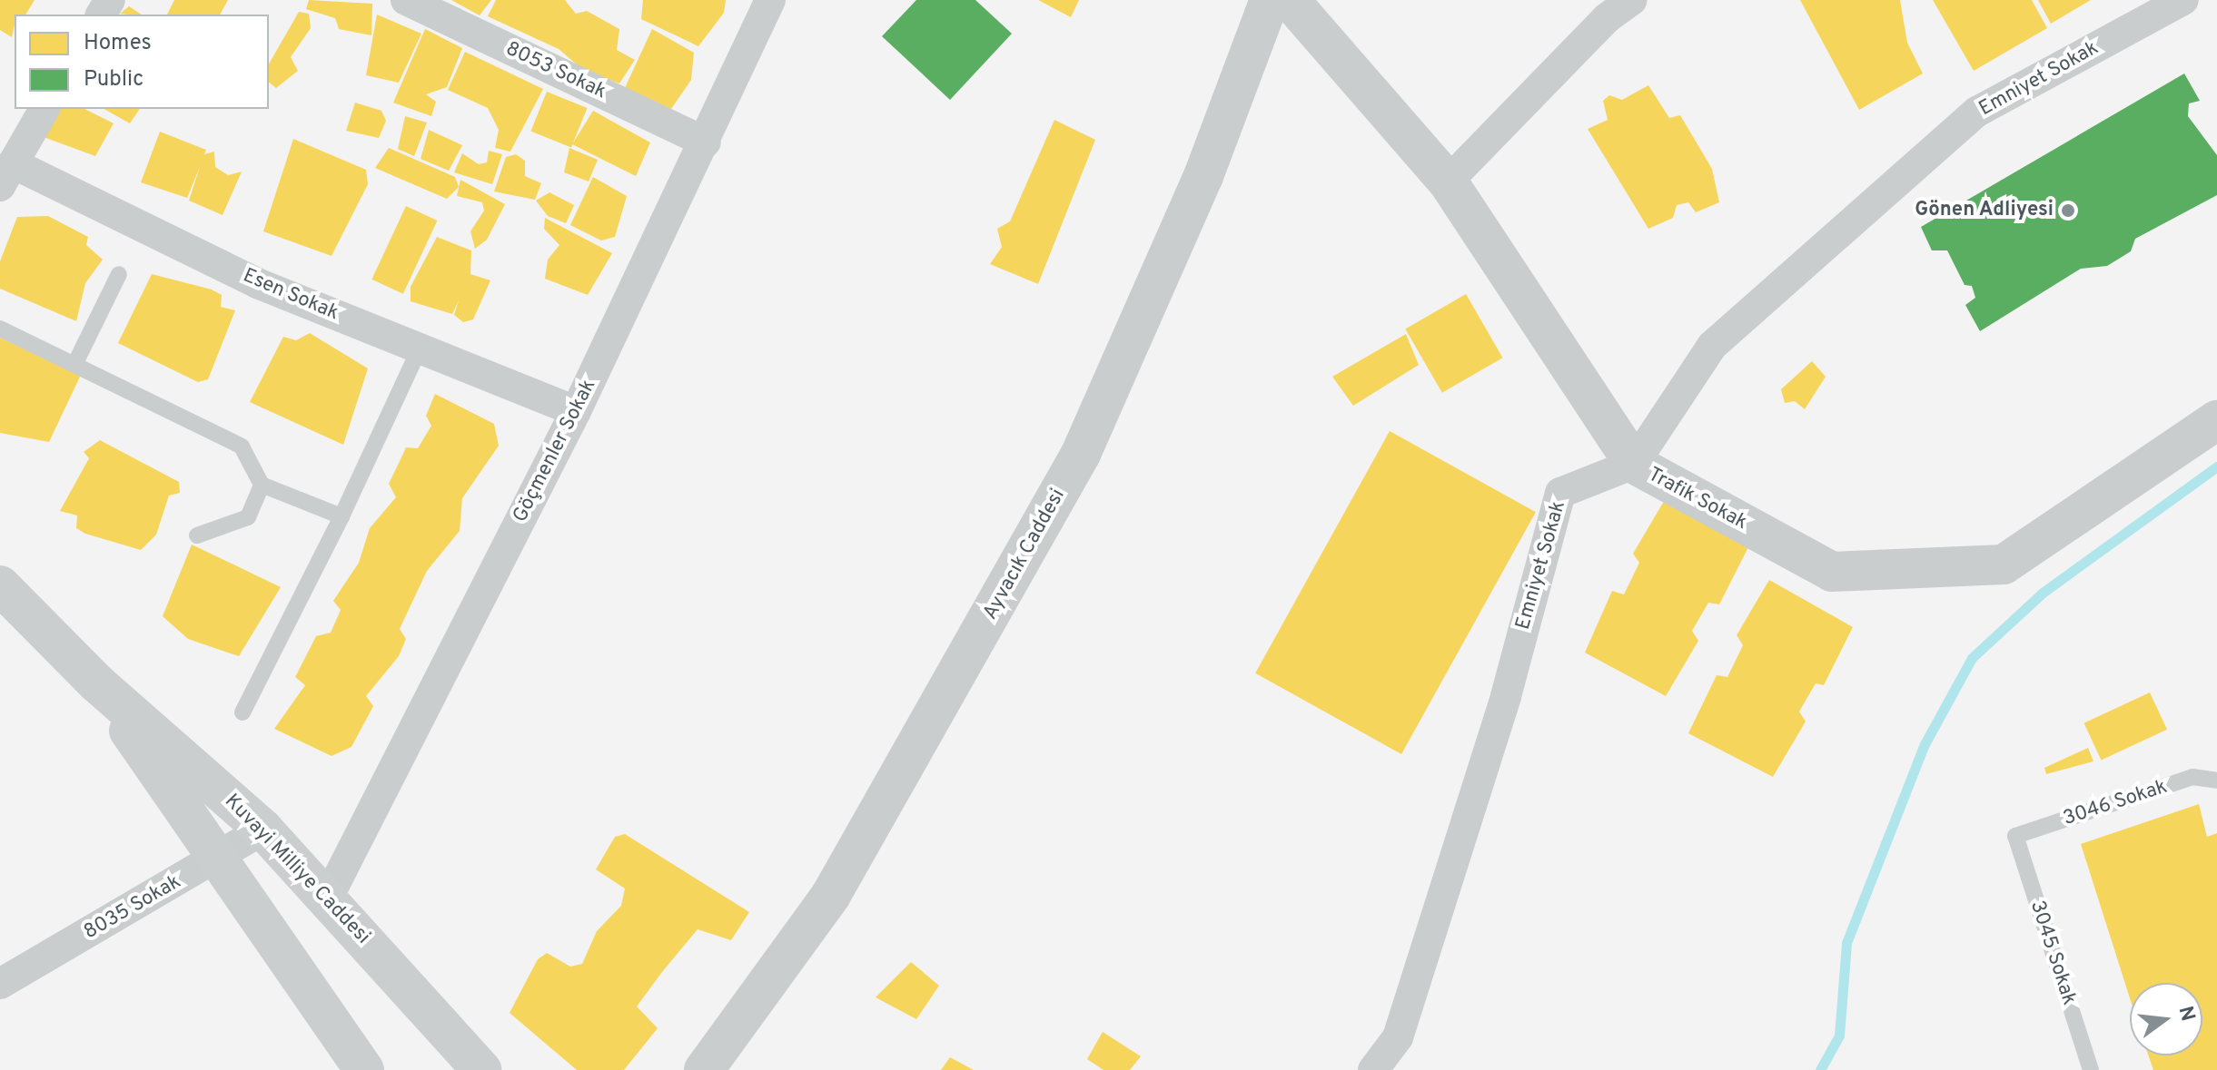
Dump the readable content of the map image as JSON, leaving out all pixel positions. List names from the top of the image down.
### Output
{
  "streets": {
    "main road": ["Kuvayi Milliye Caddesi"],
    "street": [
      "8053 Sokak",
      "Emniyet Sokak",
      "Esen Sokak",
      "Göçmenler Sokak",
      "Trafik Sokak",
      "Ayvacık Caddesi",
      "8035 Sokak"
    ],
    "lane": ["3046 Sokak", "3045 Sokak"]
  },
  "crossings": [
    ["8053 Sokak", "Göçmenler Sokak"],
    ["Emniyet Sokak", "Trafik Sokak"],
    ["Esen Sokak", "Göçmenler Sokak"],
    ["Göçmenler Sokak", "Kuvayi Milliye Caddesi"],
    ["3046 Sokak", "3045 Sokak"],
    ["Kuvayi Milliye Caddesi", "8035 Sokak"]
  ],
  "places": ["Gönen Adliyesi"],
  "legend": ["Homes", "Public"],
  "north": "right"
}
